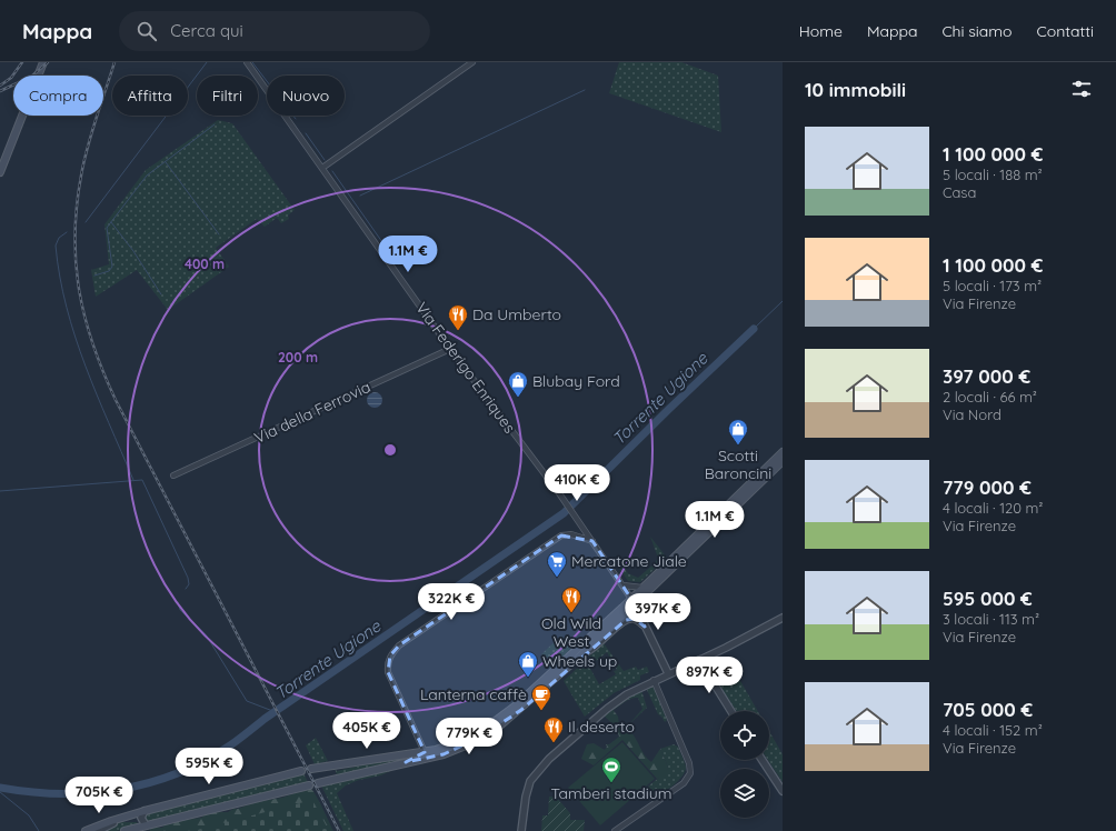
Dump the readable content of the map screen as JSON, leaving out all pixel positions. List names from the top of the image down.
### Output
{
  "streets": {
    "street": ["Via Federigo Enriques", "Via della Ferrovia"]
  },
  "crossings": [
    ["Via Federigo Enriques", "Via della Ferrovia"]
  ],
  "water": ["Torrente Ugione"],
  "places": {
    "restaurant": ["Da Umberto", "Old Wild West", "Il deserto"],
    "shop": ["Blubay Ford", "Scotti Baroncini", "Wheels up"],
    "supermarket": ["Mercatone Jiale"],
    "cafe": ["Lanterna caffè"],
    "sports": ["Tamberi stadium"]
  },
  "page": {
    "header": "Mappa",
    "search": "Cerca qui",
    "nav": [
      "Home",
      "Mappa",
      "Chi siamo",
      "Contatti"
    ],
    "heading": "10 immobili",
    "chip": [
      "Compra",
      "Affitta",
      "Filtri",
      "Nuovo"
    ],
    "list": [
      {
        "name": "1 100 000 €",
        "note": "5 locali · 188 m² · Casa"
      },
      {
        "name": "1 100 000 €",
        "note": "5 locali · 173 m² · Via Firenze"
      },
      {
        "name": "397 000 €",
        "note": "2 locali · 66 m² · Via Nord"
      },
      {
        "name": "779 000 €",
        "note": "4 locali · 120 m² · Via Firenze"
      },
      {
        "name": "595 000 €",
        "note": "3 locali · 113 m² · Via Firenze"
      },
      {
        "name": "705 000 €",
        "note": "4 locali · 152 m² · Via Firenze"
      }
    ],
    "price": [
      "1.1M €",
      "410K €",
      "1.1M €",
      "322K €",
      "397K €",
      "897K €",
      "405K €",
      "779K €",
      "595K €",
      "705K €"
    ]
  },
  "rings": ["400 m", "200 m"]
}
